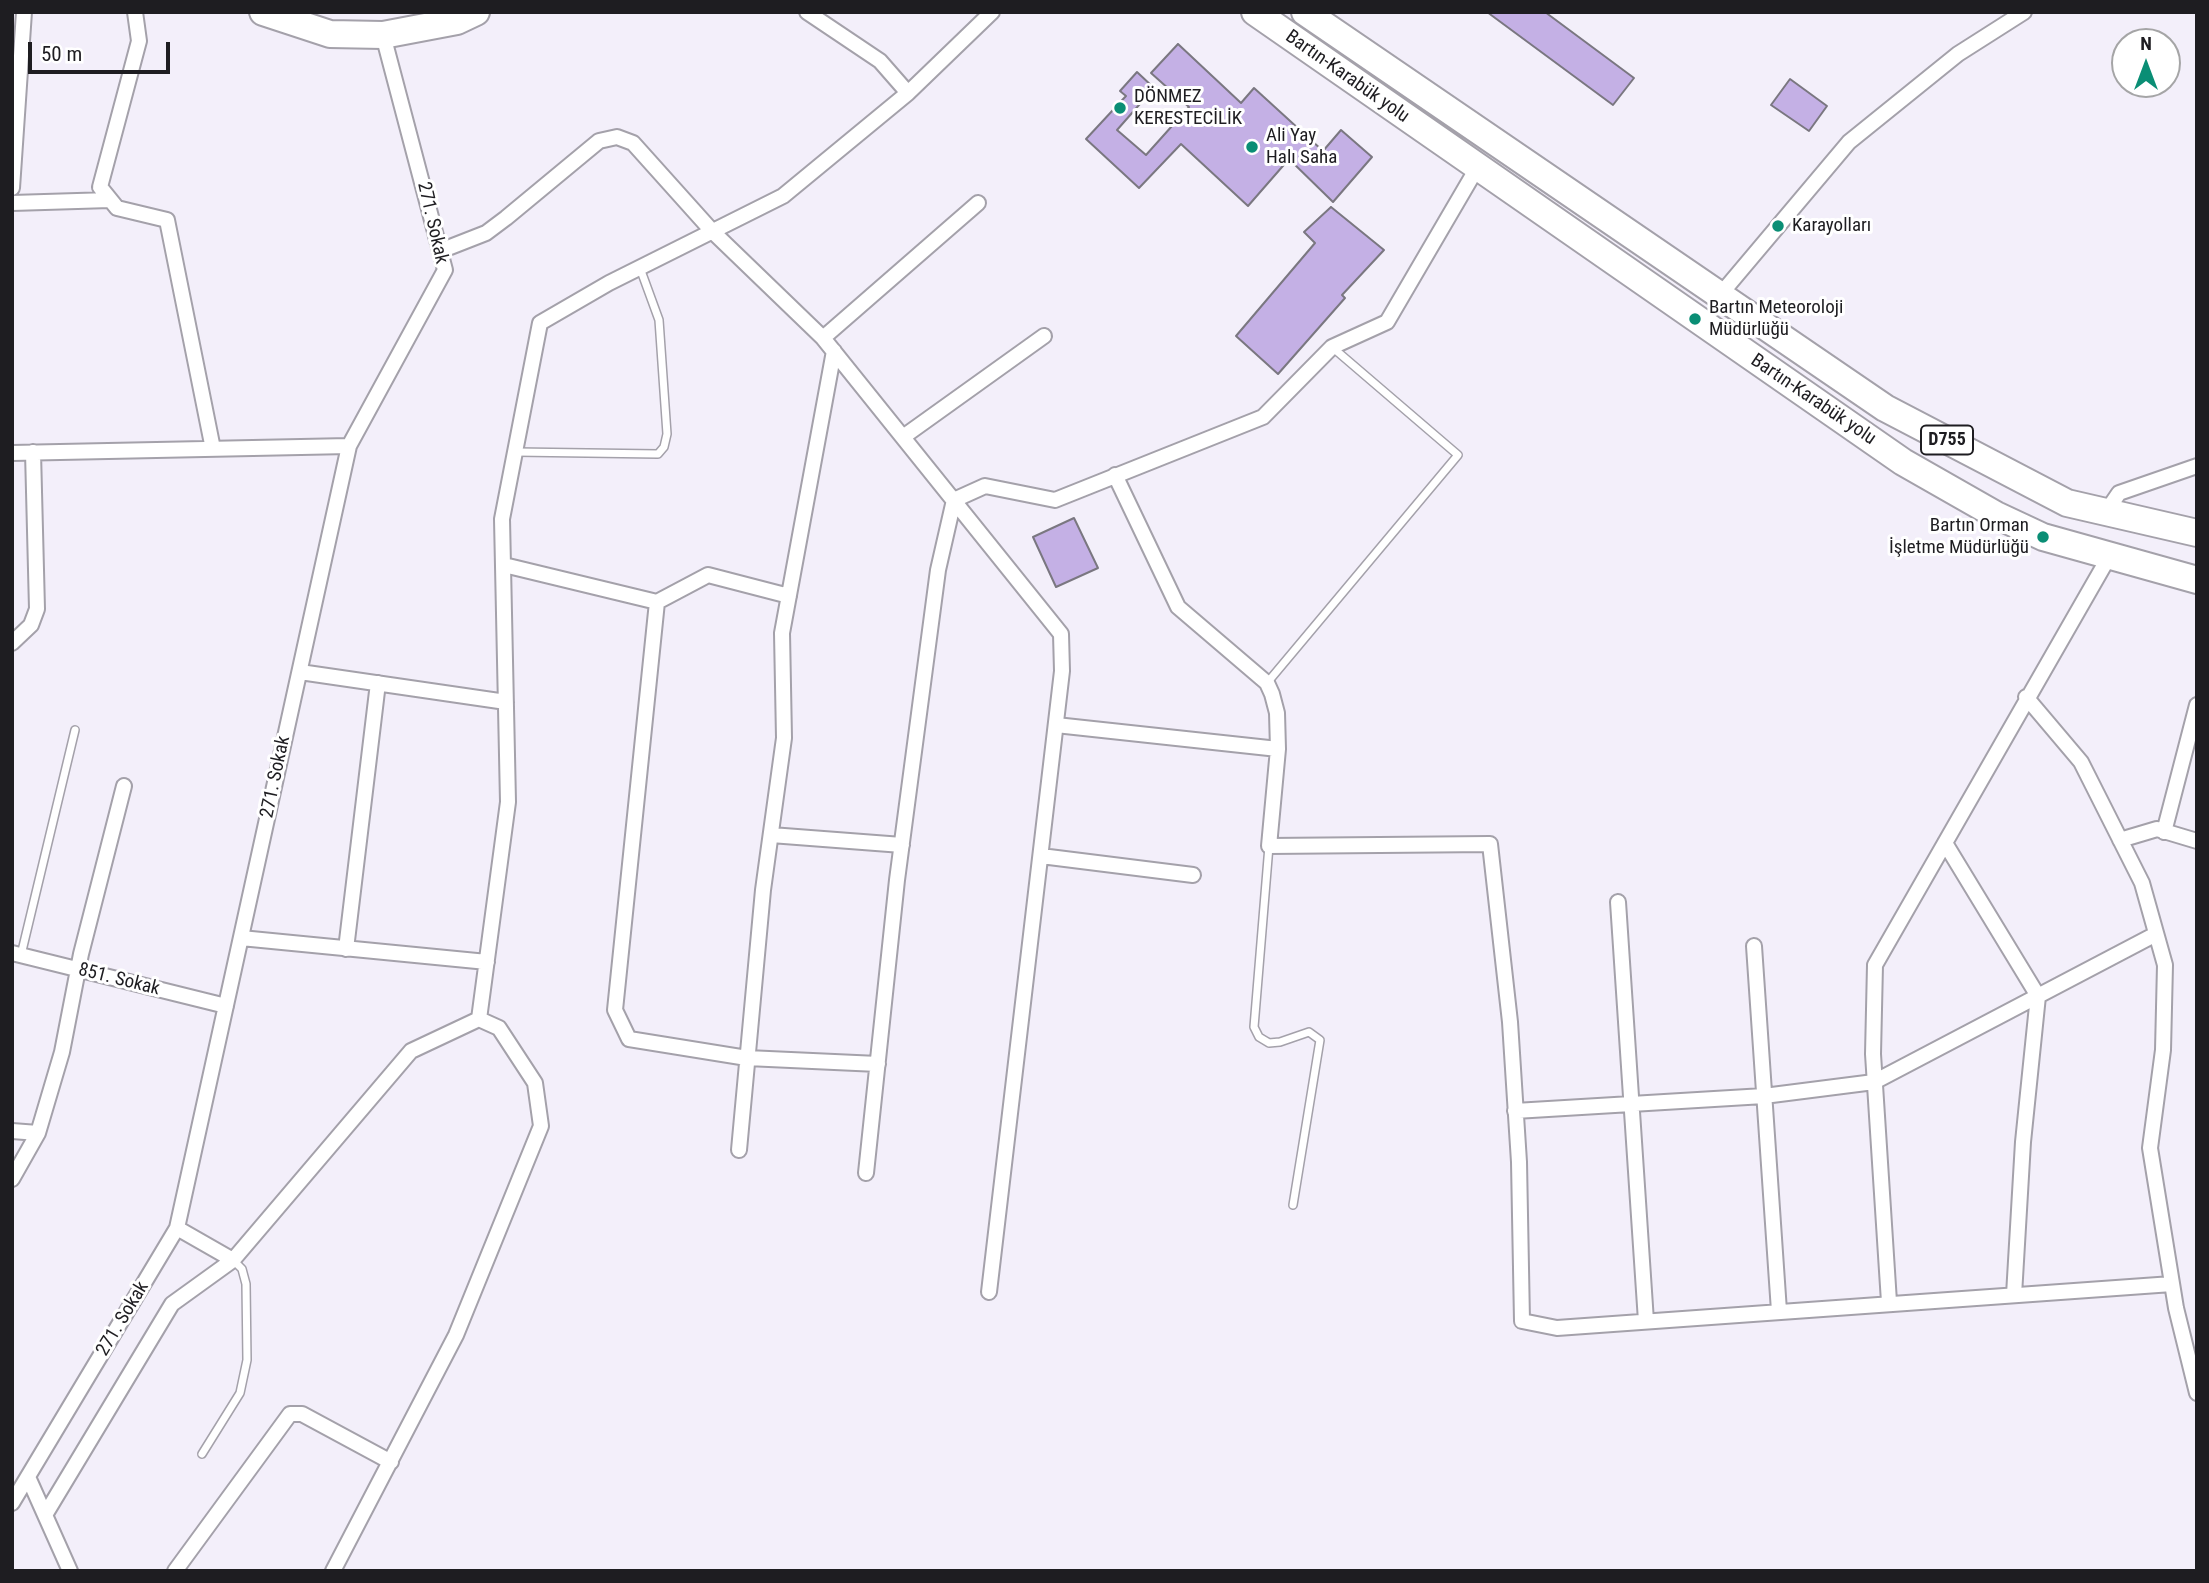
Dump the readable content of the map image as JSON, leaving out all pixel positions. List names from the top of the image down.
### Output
{
  "streets": {
    "highway": ["Bartın-Karabük yolu", "D755"],
    "street": ["271. Sokak", "851. Sokak"]
  },
  "crossings": [
    ["271. Sokak", "851. Sokak"]
  ],
  "places": [
    "DÖNMEZ KERESTECİLİK",
    "Ali Yay Halı Saha",
    "Karayolları",
    "Bartın Meteoroloji Müdürlüğü",
    "Bartın Orman İşletme Müdürlüğü"
  ],
  "scale_bar": "50 m",
  "north": "top"
}
